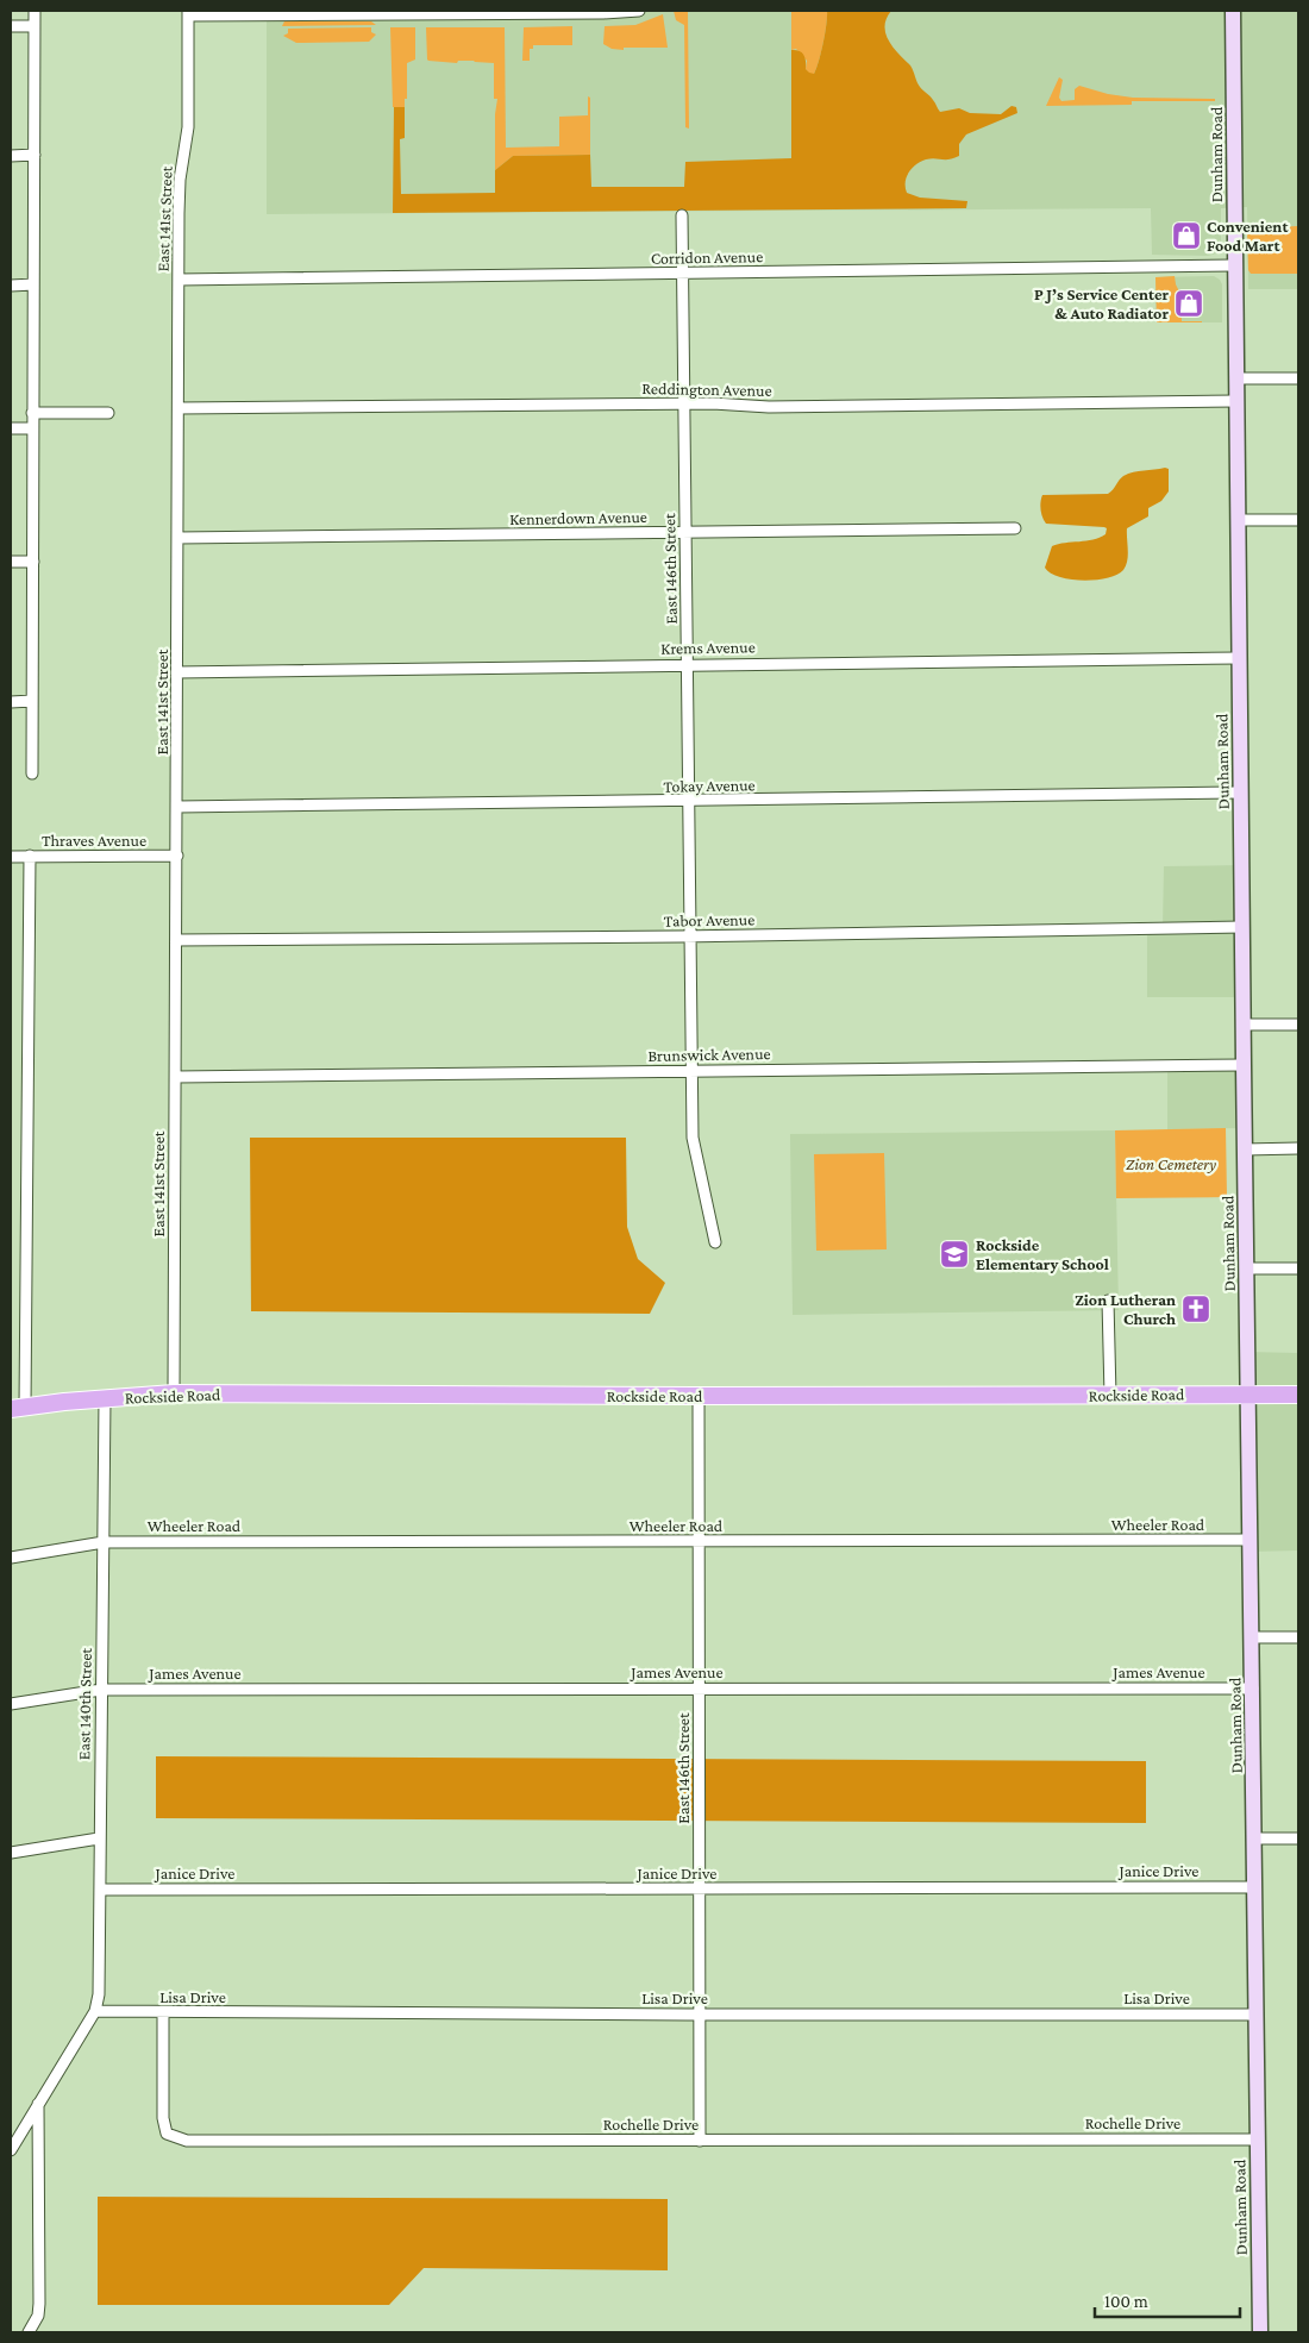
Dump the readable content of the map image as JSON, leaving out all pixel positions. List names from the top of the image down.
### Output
{
  "streets": {
    "main road": ["Rockside Road"],
    "street": [
      "Dunham Road",
      "East 141st Street",
      "Corridon Avenue",
      "Reddington Avenue",
      "Kennerdown Avenue",
      "East 146th Street",
      "Krems Avenue",
      "Tokay Avenue",
      "Thraves Avenue",
      "Tabor Avenue",
      "Brunswick Avenue",
      "Wheeler Road",
      "James Avenue",
      "East 140th Street",
      "Janice Drive",
      "Lisa Drive",
      "Rochelle Drive"
    ]
  },
  "crossings": [
    ["Dunham Road", "Corridon Avenue"],
    ["Dunham Road", "Reddington Avenue"],
    ["Dunham Road", "Krems Avenue"],
    ["Dunham Road", "Tokay Avenue"],
    ["Dunham Road", "Tabor Avenue"],
    ["Dunham Road", "Brunswick Avenue"],
    ["Dunham Road", "Rockside Road"],
    ["Dunham Road", "Wheeler Road"],
    ["Dunham Road", "James Avenue"],
    ["Dunham Road", "Janice Drive"],
    ["Dunham Road", "Lisa Drive"],
    ["Dunham Road", "Rochelle Drive"],
    ["East 141st Street", "Corridon Avenue"],
    ["East 141st Street", "Reddington Avenue"],
    ["East 141st Street", "Kennerdown Avenue"],
    ["East 141st Street", "Krems Avenue"],
    ["East 141st Street", "Tokay Avenue"],
    ["East 141st Street", "Thraves Avenue"],
    ["East 141st Street", "Tabor Avenue"],
    ["East 141st Street", "Brunswick Avenue"],
    ["East 141st Street", "Rockside Road"],
    ["Corridon Avenue", "East 146th Street"],
    ["Reddington Avenue", "East 146th Street"],
    ["Kennerdown Avenue", "East 146th Street"],
    ["East 146th Street", "Krems Avenue"],
    ["East 146th Street", "Tokay Avenue"],
    ["East 146th Street", "Tabor Avenue"],
    ["East 146th Street", "Brunswick Avenue"],
    ["East 146th Street", "Rockside Road"],
    ["East 146th Street", "Wheeler Road"],
    ["East 146th Street", "James Avenue"],
    ["East 146th Street", "Janice Drive"],
    ["East 146th Street", "Lisa Drive"],
    ["East 146th Street", "Rochelle Drive"],
    ["Rockside Road", "East 140th Street"],
    ["Wheeler Road", "East 140th Street"],
    ["James Avenue", "East 140th Street"],
    ["East 140th Street", "Janice Drive"],
    ["East 140th Street", "Lisa Drive"],
    ["Lisa Drive", "Rochelle Drive"]
  ],
  "parks": ["Zion Cemetery"],
  "places": {
    "shop": ["Convenient Food Mart", "P J’s Service Center & Auto Radiator"],
    "school or university": ["Rockside Elementary School"],
    "church": ["Zion Lutheran Church"]
  },
  "scale_bar": "100 m"
}
